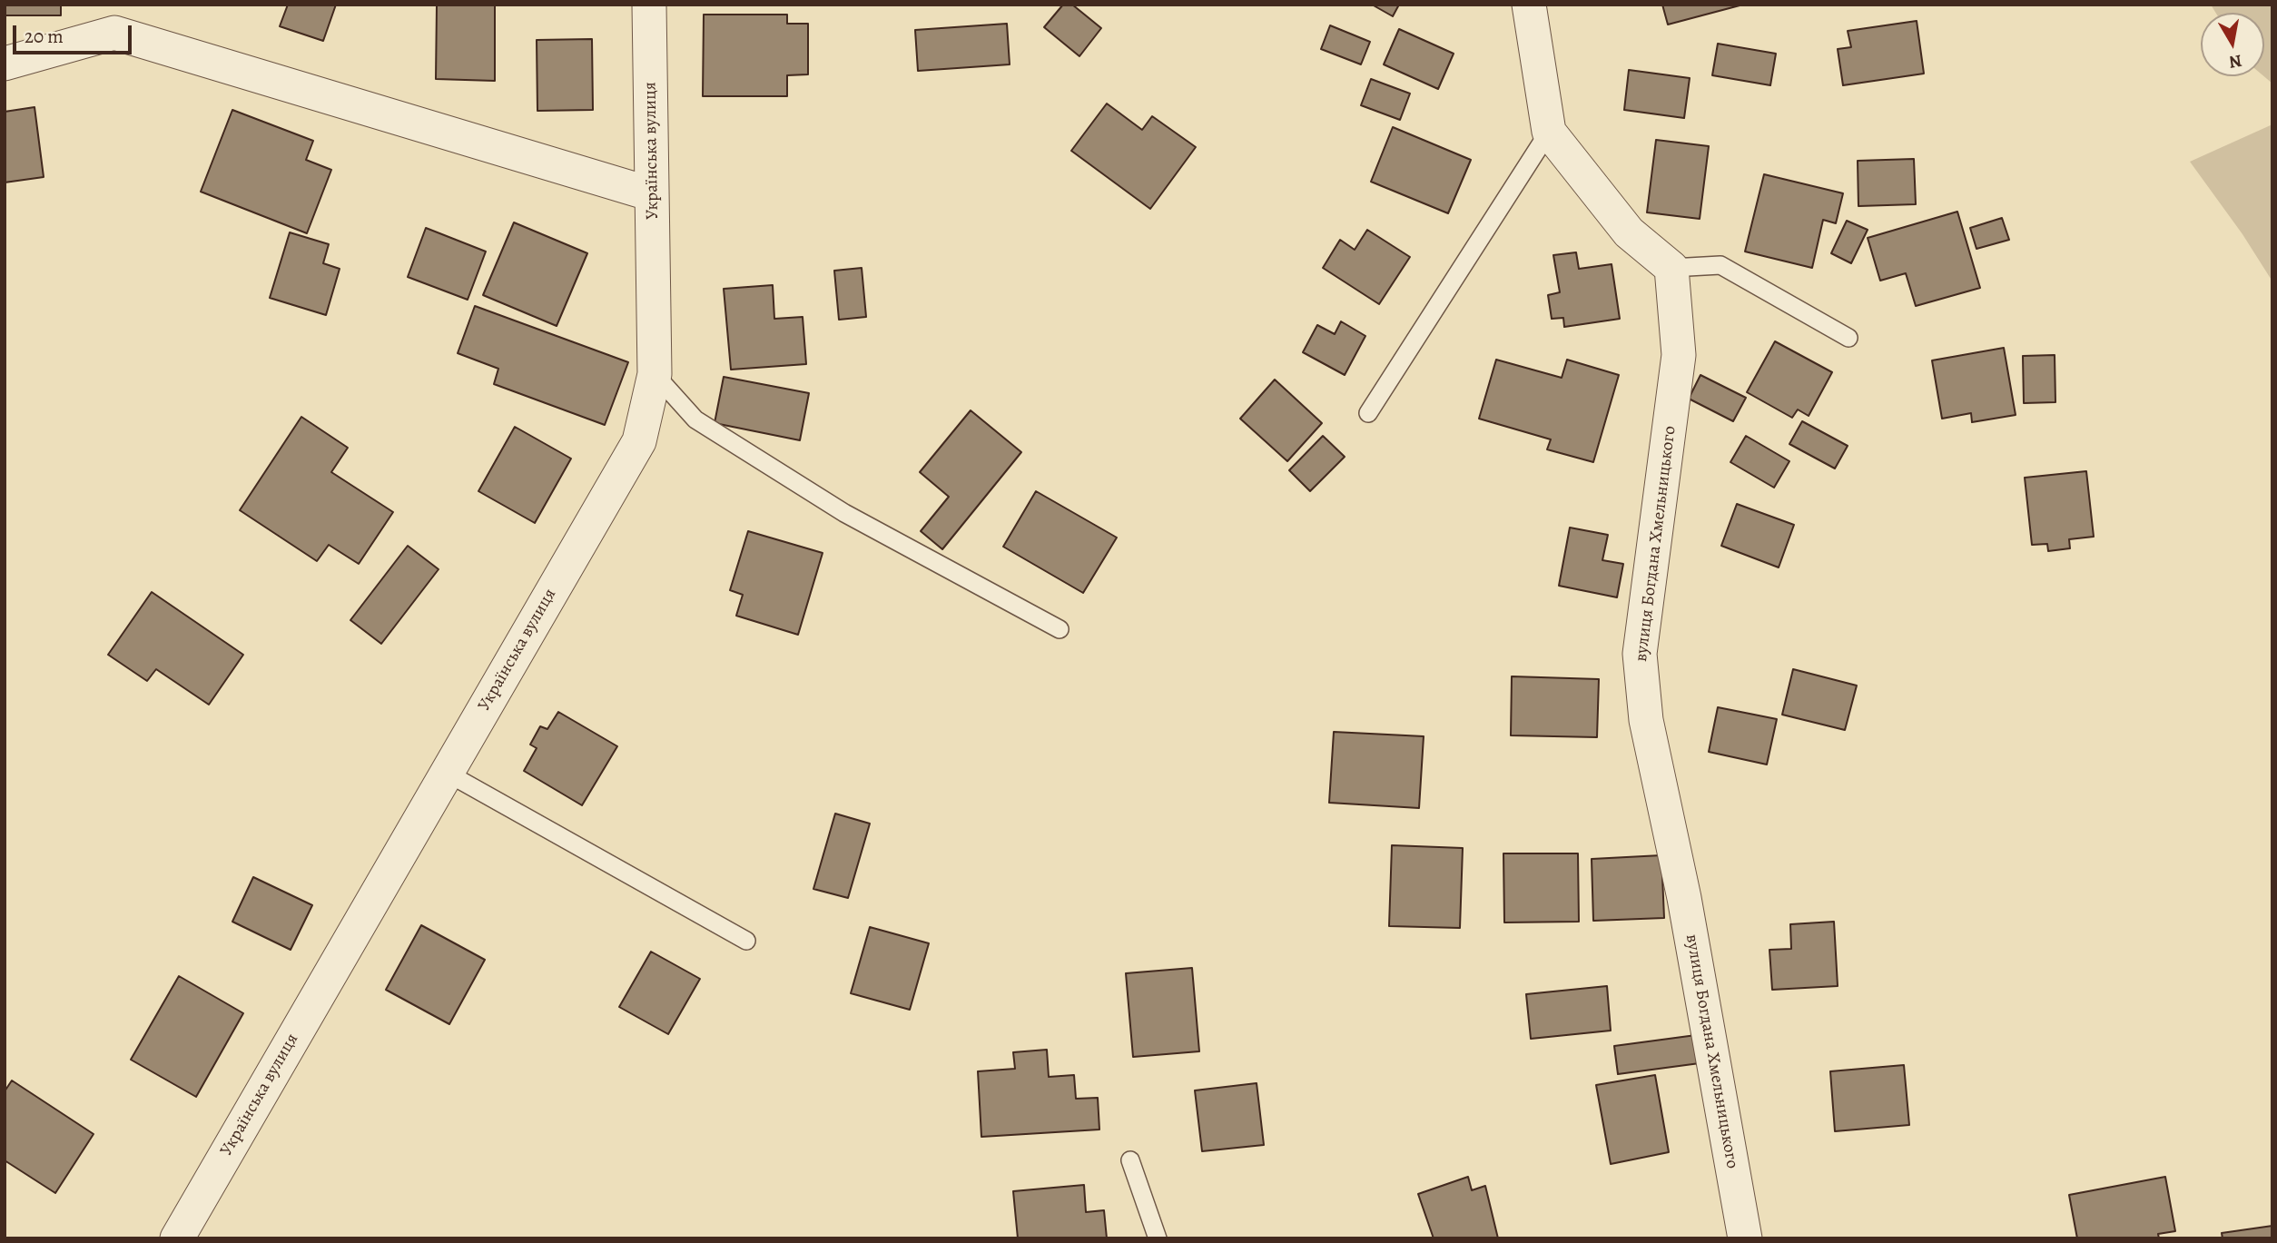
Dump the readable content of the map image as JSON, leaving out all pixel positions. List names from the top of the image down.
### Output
{
  "streets": {
    "street": ["Українська вулиця", "вулиця Богдана Хмельницького"]
  },
  "scale_bar": "20 m",
  "north": "bottom"
}
